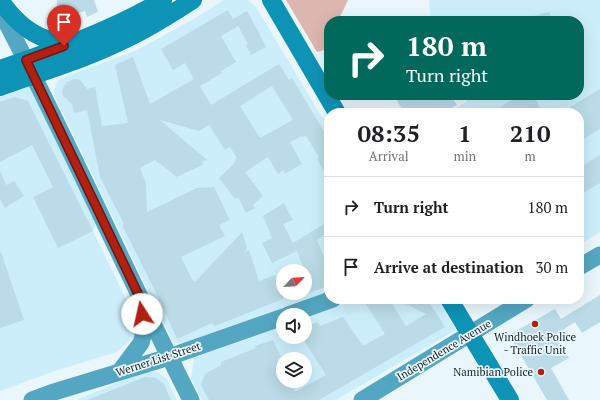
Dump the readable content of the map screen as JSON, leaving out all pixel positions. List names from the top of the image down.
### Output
{
  "streets": {
    "street": ["Independence Avenue", "Werner List Street"]
  },
  "places": ["Windhoek Police - Traffic Unit", "Namibian Police"],
  "north": "top right",
  "page": {
    "turn": ["180 m", "Turn right"],
    "eta": [
      "08:35",
      "Arrival",
      "1",
      "min",
      "210",
      "m"
    ],
    "list": [
      {
        "name": "Turn right",
        "value": "180 m"
      },
      {
        "name": "Arrive at destination",
        "value": "30 m"
      }
    ]
  }
}
